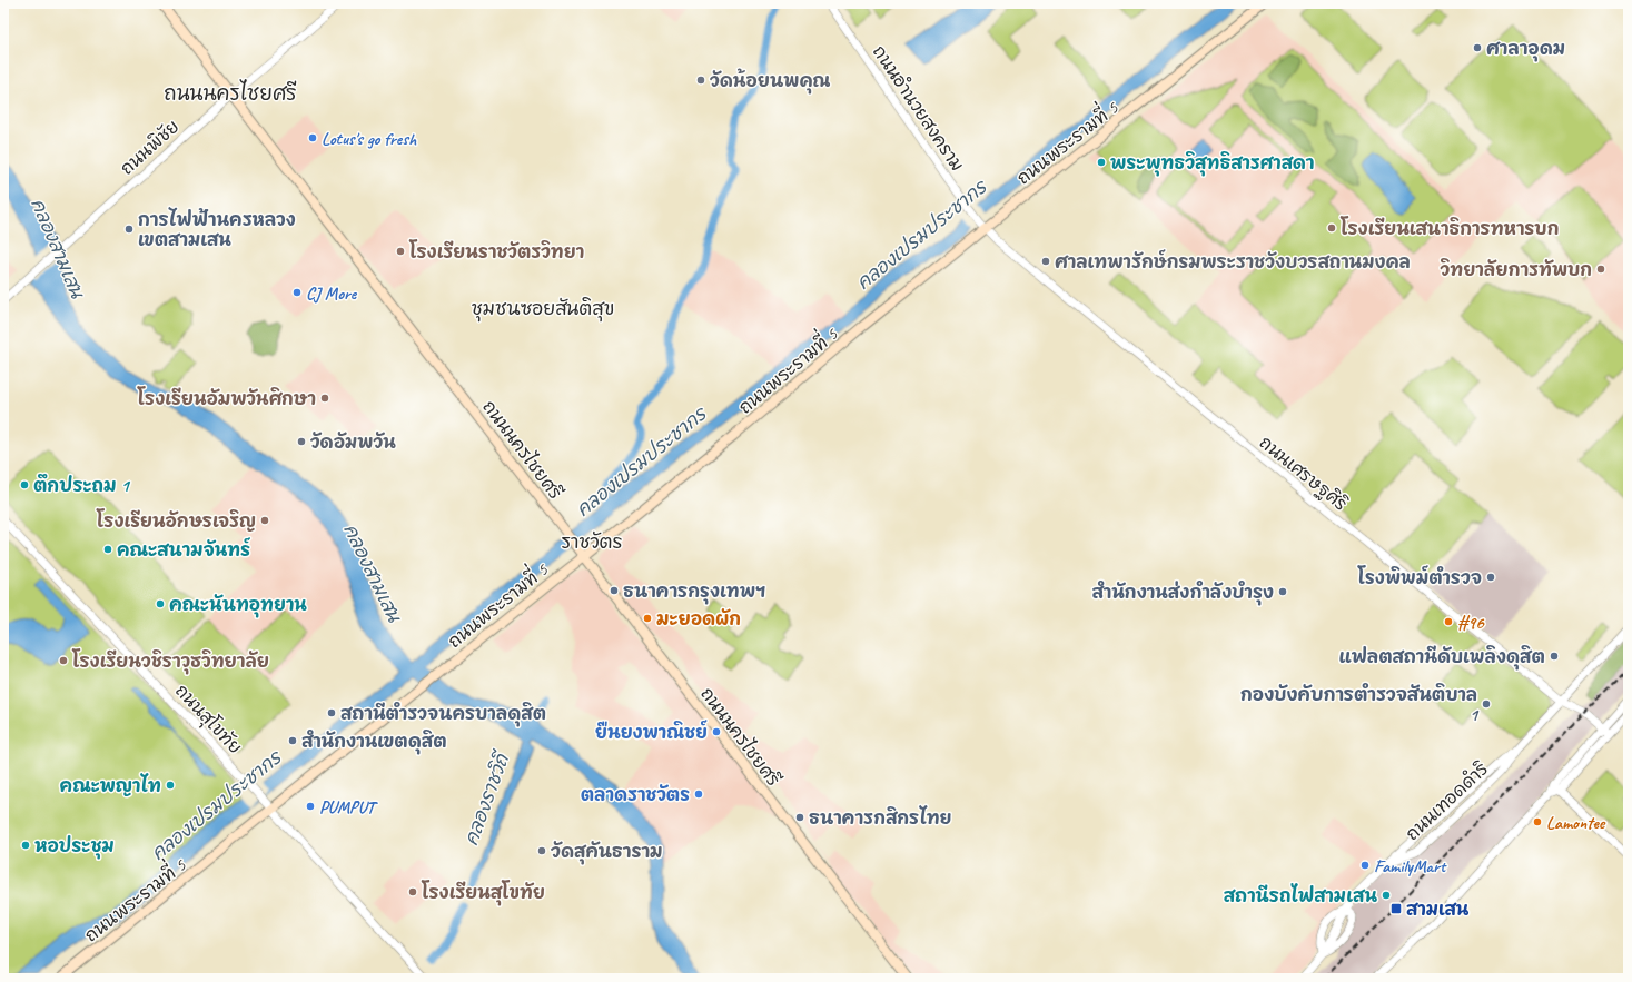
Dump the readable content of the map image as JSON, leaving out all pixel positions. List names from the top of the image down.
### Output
{
  "streets": {
    "main road": ["ถนนพระรามที่ 5", "ถนนนครไชยศรี"],
    "street": [
      "ถนนอำนวยสงคราม",
      "ถนนพิชัย",
      "ถนนเศรษฐศิริ",
      "ถนนสุโขทัย",
      "ถนนเทอดดำริ"
    ]
  },
  "crossings": [
    ["ถนนอำนวยสงคราม", "ถนนพระรามที่ 5"],
    ["ถนนอำนวยสงคราม", "ถนนเศรษฐศิริ"],
    ["ถนนพระรามที่ 5", "ถนนนครไชยศรี"],
    ["ถนนพระรามที่ 5", "ถนนเศรษฐศิริ"],
    ["ถนนพระรามที่ 5", "ถนนสุโขทัย"],
    ["ถนนพิชัย", "ถนนนครไชยศรี"],
    ["ถนนเศรษฐศิริ", "ถนนเทอดดำริ"]
  ],
  "districts": ["ถนนนครไชยศรี", "ชุมชนซอยสันติสุข", "ราชวัตร"],
  "water": ["คลองเปรมประชากร", "คลองสามเสน", "คลองราชวิถี"],
  "places": {
    "other": [
      "ศาลาอุดม",
      "วัดน้อยนพคุณ",
      "Lotus's go fresh",
      "พระพุทธวิสุทธิสารศาสดา",
      "โรงเรียนเสนาธิการทหารบก",
      "การไฟฟ้านครหลวง เขตสามเสน",
      "โรงเรียนราชวัตรวิทยา",
      "ศาลเทพารักษ์กรมพระราชวังบวรสถานมงคล",
      "วิทยาลัยการทัพบก",
      "CJ More",
      "โรงเรียนอัมพวันศิกษา",
      "วัดอัมพวัน",
      "ตึกประถม 1",
      "โรงเรียนอักษรเจริญ",
      "คณะสนามจันทร์",
      "โรงพิพม์ตำรวจ",
      "ธนาคารกรุงเทพฯ",
      "สํานักงานส่งกําลังบํารุง",
      "คณะนันทอุทยาน",
      "มะยอดผัก",
      "#96",
      "แฟลตสถานีดับเพลิงดุสิต",
      "โรงเรียนวชิราวุธวิทยาลัย",
      "กองบังคับการตำรวจสันติบาล 1",
      "สถานีตำรวจนครบาลดุสิต",
      "ยืนยงพาณิชย์",
      "สำนักงานเขตดุสิต",
      "คณะพญาไท",
      "ตลาดราชวัตร",
      "PUMPUT",
      "ธนาคารกสิกรไทย",
      "Lamontee",
      "หอประชุม",
      "วัดสุคันธาราม",
      "FamilyMart",
      "โรงเรียนสุโขทัย",
      "สถานีรถไฟสามเสน"
    ],
    "transit": ["สามเสน"]
  }
}
